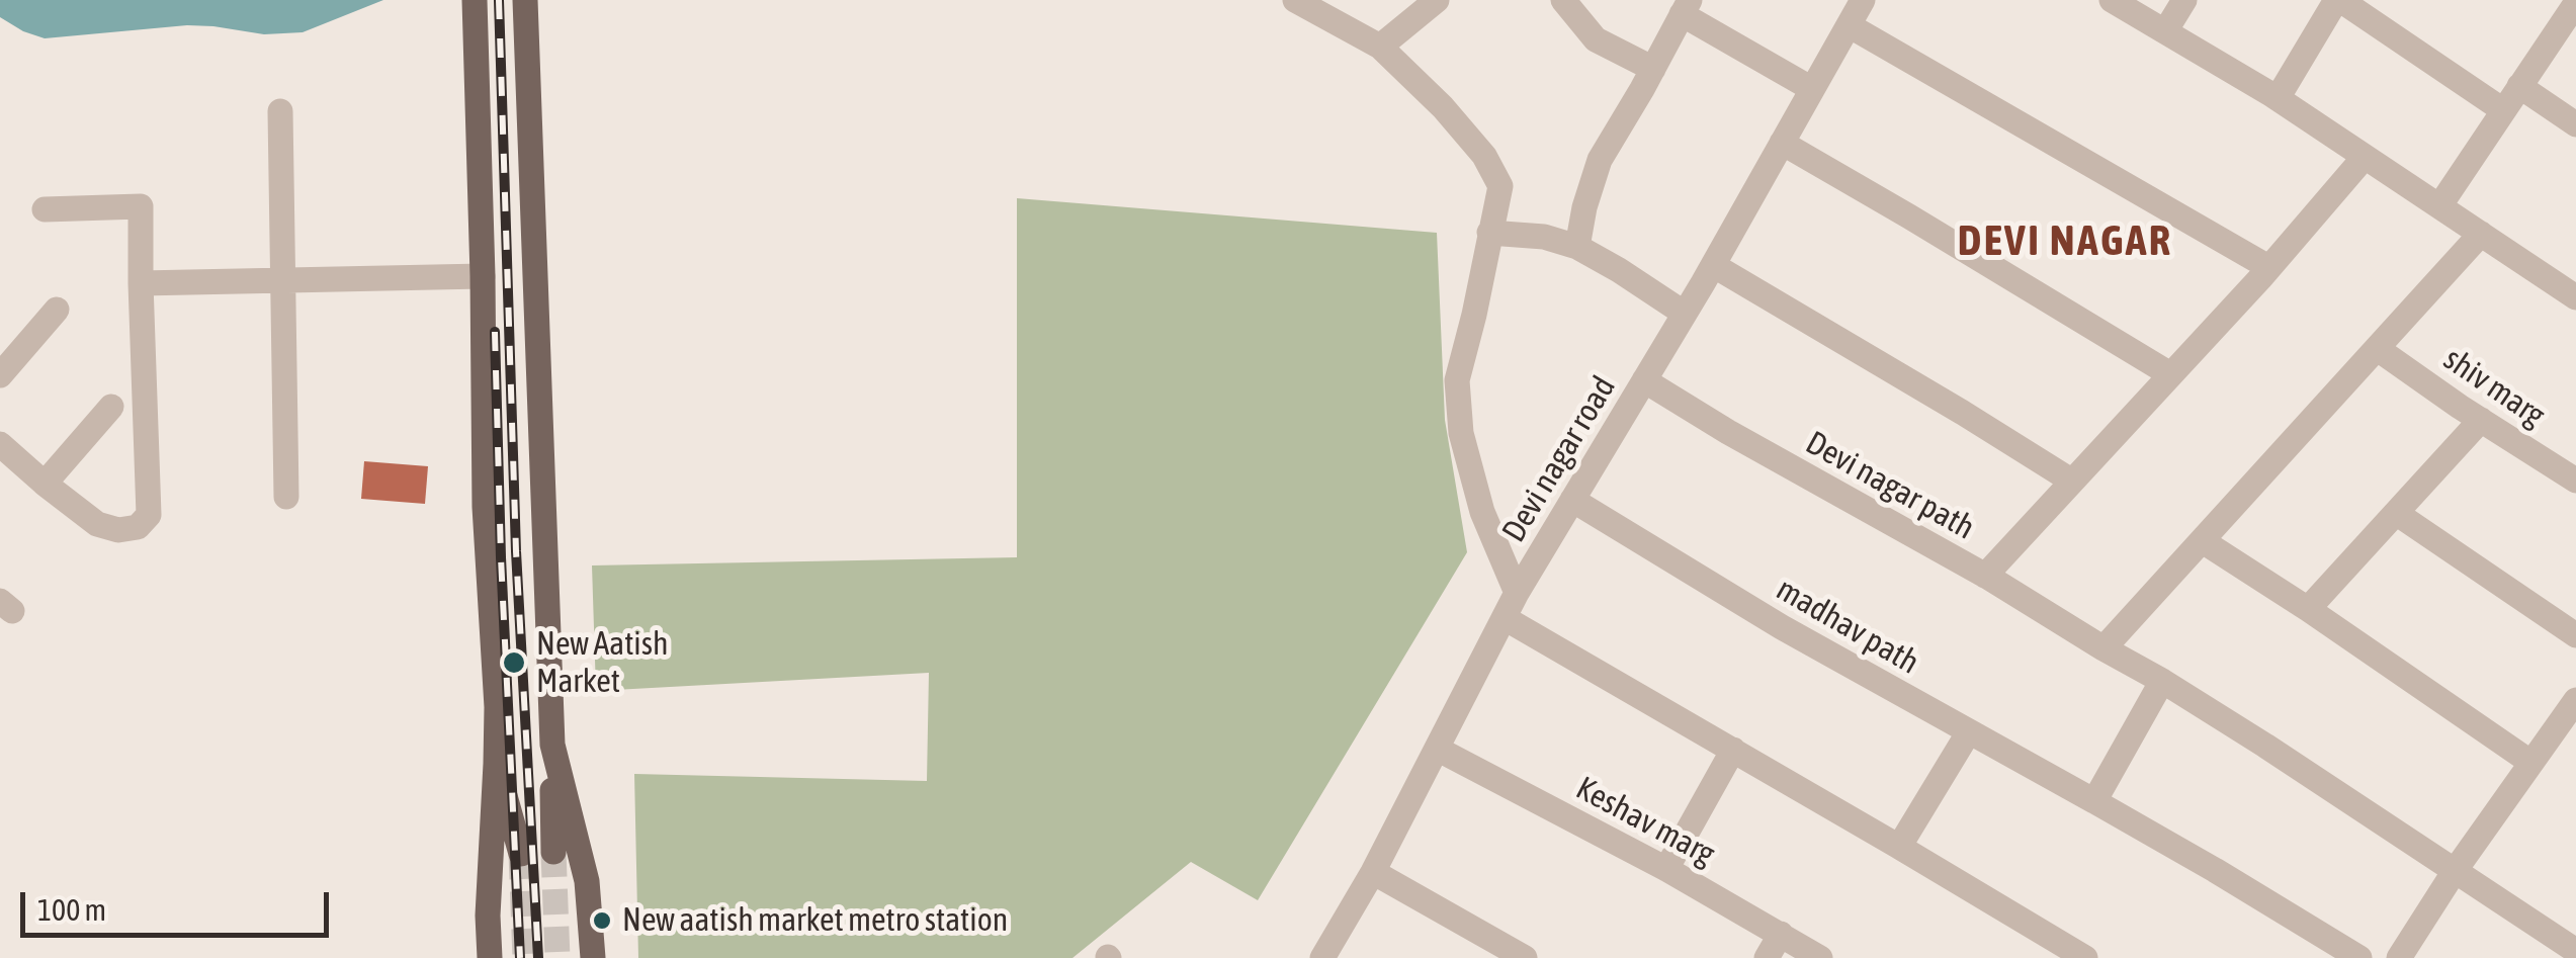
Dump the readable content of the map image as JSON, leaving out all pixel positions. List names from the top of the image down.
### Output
{
  "streets": {
    "street": [
      "shiv marg",
      "Devi nagar road",
      "Devi nagar path",
      "madhav path",
      "Keshav marg"
    ]
  },
  "crossings": [
    ["Devi nagar road", "Devi nagar path"],
    ["Devi nagar road", "madhav path"],
    ["Devi nagar road", "Keshav marg"]
  ],
  "districts": ["DEVI NAGAR"],
  "places": ["New Aatish Market", "New aatish market metro station"],
  "scale_bar": "100 m"
}
